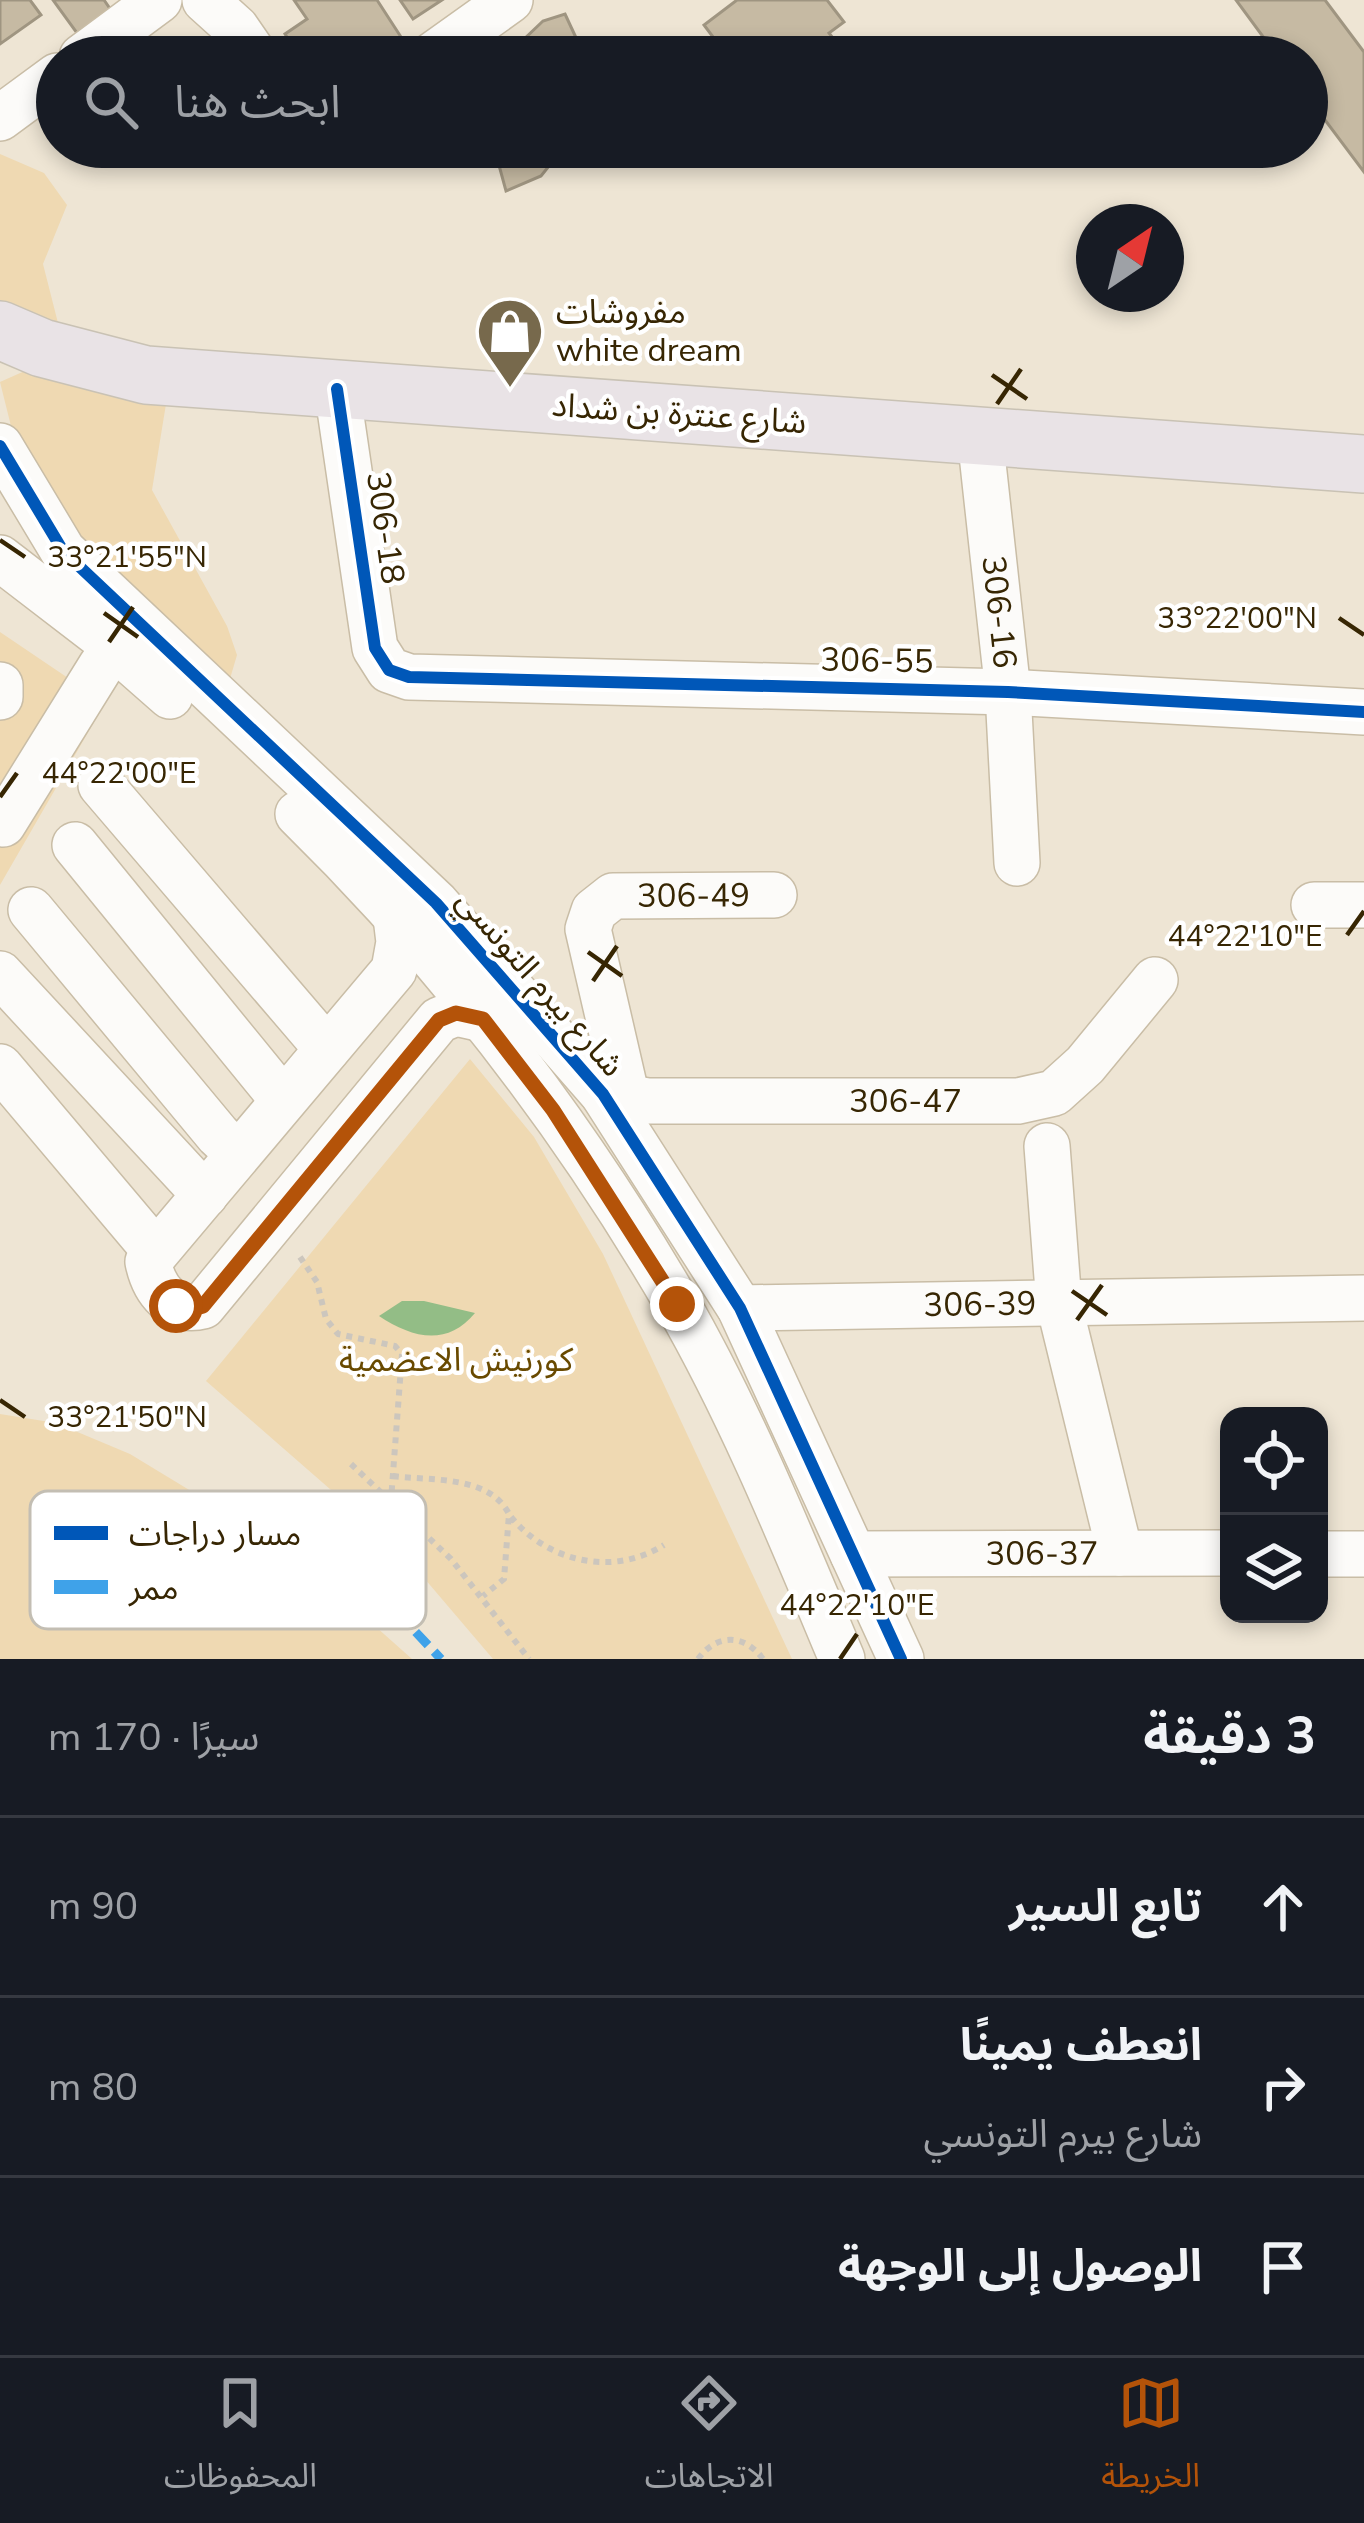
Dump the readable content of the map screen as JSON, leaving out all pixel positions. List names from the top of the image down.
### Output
{
  "streets": {
    "main road": ["شارع عنترة بن شداد"],
    "street": [
      "306-18",
      "306-16",
      "306-55",
      "306-49",
      "شارع بيرم التونسي",
      "306-47",
      "306-39",
      "306-37"
    ]
  },
  "crossings": [
    ["شارع عنترة بن شداد", "306-18"],
    ["شارع عنترة بن شداد", "306-16"],
    ["306-18", "306-55"],
    ["306-16", "306-55"],
    ["306-49", "شارع بيرم التونسي"],
    ["306-49", "306-47"],
    ["شارع بيرم التونسي", "306-47"],
    ["شارع بيرم التونسي", "306-39"],
    ["شارع بيرم التونسي", "306-37"]
  ],
  "parks": ["كورنيش الاعضمية"],
  "places": {
    "shop": ["مفروشات white dream"]
  },
  "legend": ["مسار دراجات", "ممر"],
  "north": "top right",
  "page": {
    "search": "ابحث هنا",
    "heading": ["3 دقيقة", "سيرًا · 170 m"],
    "list": [
      ["تابع السير", "90 m"],
      ["انعطف يمينًا", "شارع بيرم التونسي", "80 m"],
      "الوصول إلى الوجهة"
    ],
    "nav": ["الخريطة", "الاتجاهات", "المحفوظات"]
  },
  "coordinates": [
    "33°21'55\"N",
    "33°22'00\"N",
    "44°22'00\"E",
    "44°22'10\"E",
    "33°21'50\"N"
  ]
}
